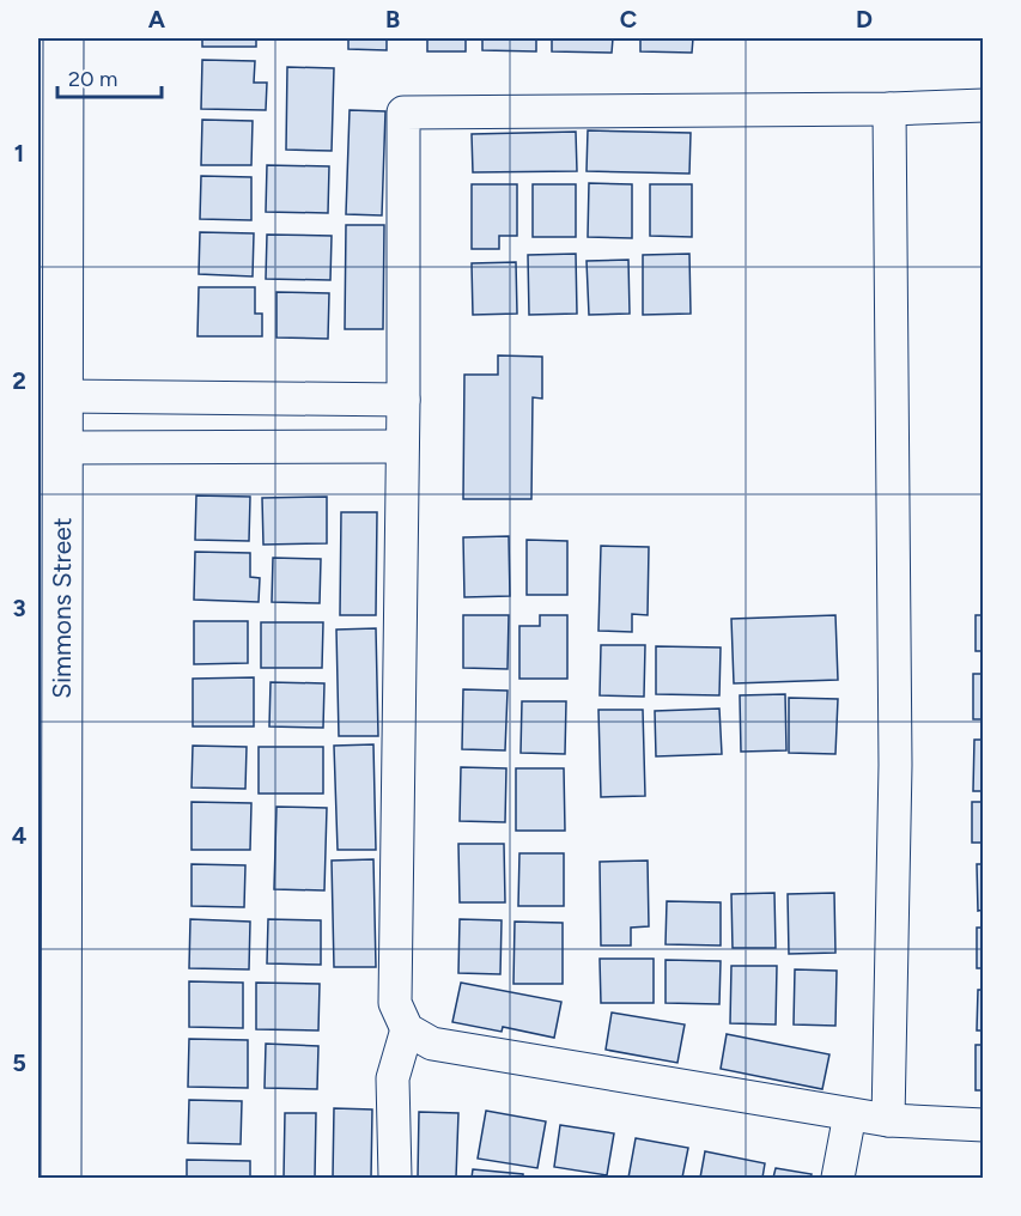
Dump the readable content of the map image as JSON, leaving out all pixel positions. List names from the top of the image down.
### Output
{
  "streets": {
    "main road": ["Simmons Street"]
  },
  "scale_bar": "20 m",
  "grid": {
    "columns": [
      "A",
      "B",
      "C",
      "D"
    ],
    "rows": [
      "1",
      "2",
      "3",
      "4",
      "5"
    ]
  }
}
